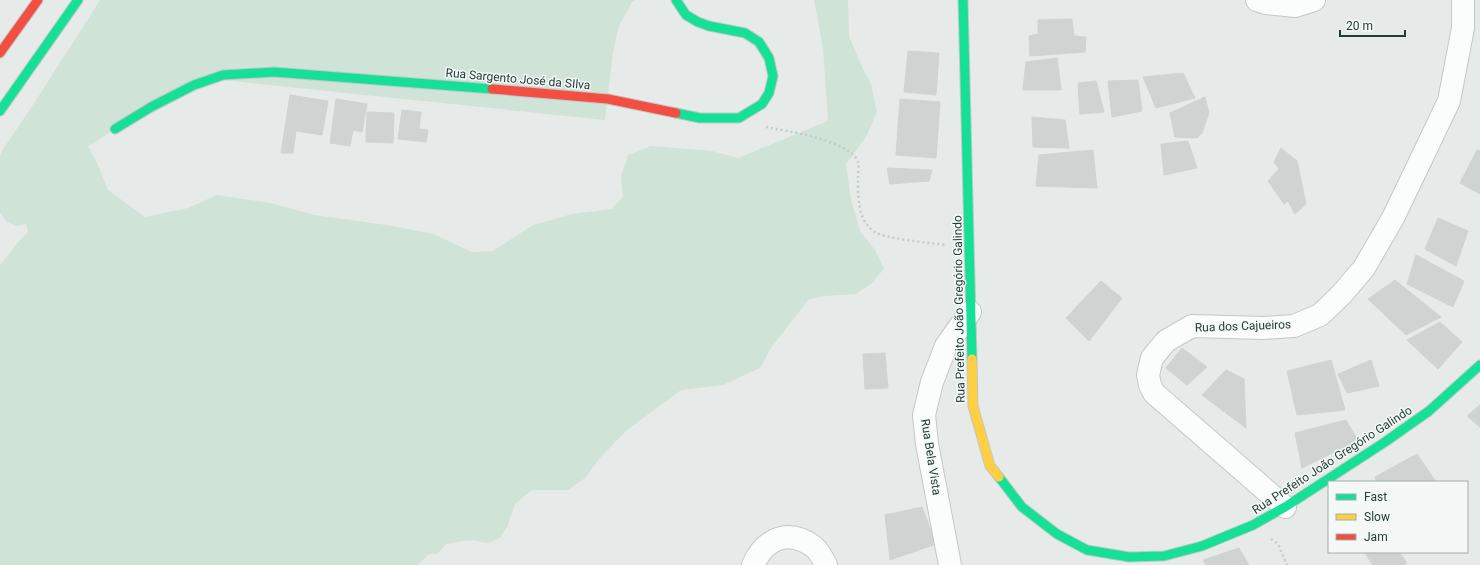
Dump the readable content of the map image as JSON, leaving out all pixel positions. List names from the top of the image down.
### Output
{
  "streets": {
    "main road": ["Rua Sargento José da SIlva", "Rua Prefeito João Gregório Galindo"],
    "street": ["Rua dos Cajueiros", "Rua Bela Vista"]
  },
  "crossings": [
    ["Rua Prefeito João Gregório Galindo", "Rua dos Cajueiros"],
    ["Rua Prefeito João Gregório Galindo", "Rua Bela Vista"]
  ],
  "legend": ["Fast", "Slow", "Jam"],
  "scale_bar": "20 m"
}
